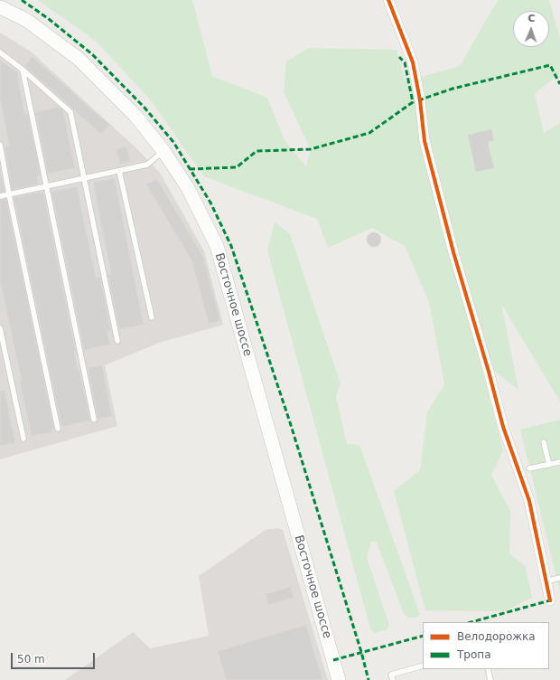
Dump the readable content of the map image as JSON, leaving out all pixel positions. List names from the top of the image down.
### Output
{
  "streets": {
    "main road": ["Восточное шоссе"]
  },
  "legend": ["Велодорожка", "Тропа"],
  "scale_bar": "50 m",
  "north": "top"
}
